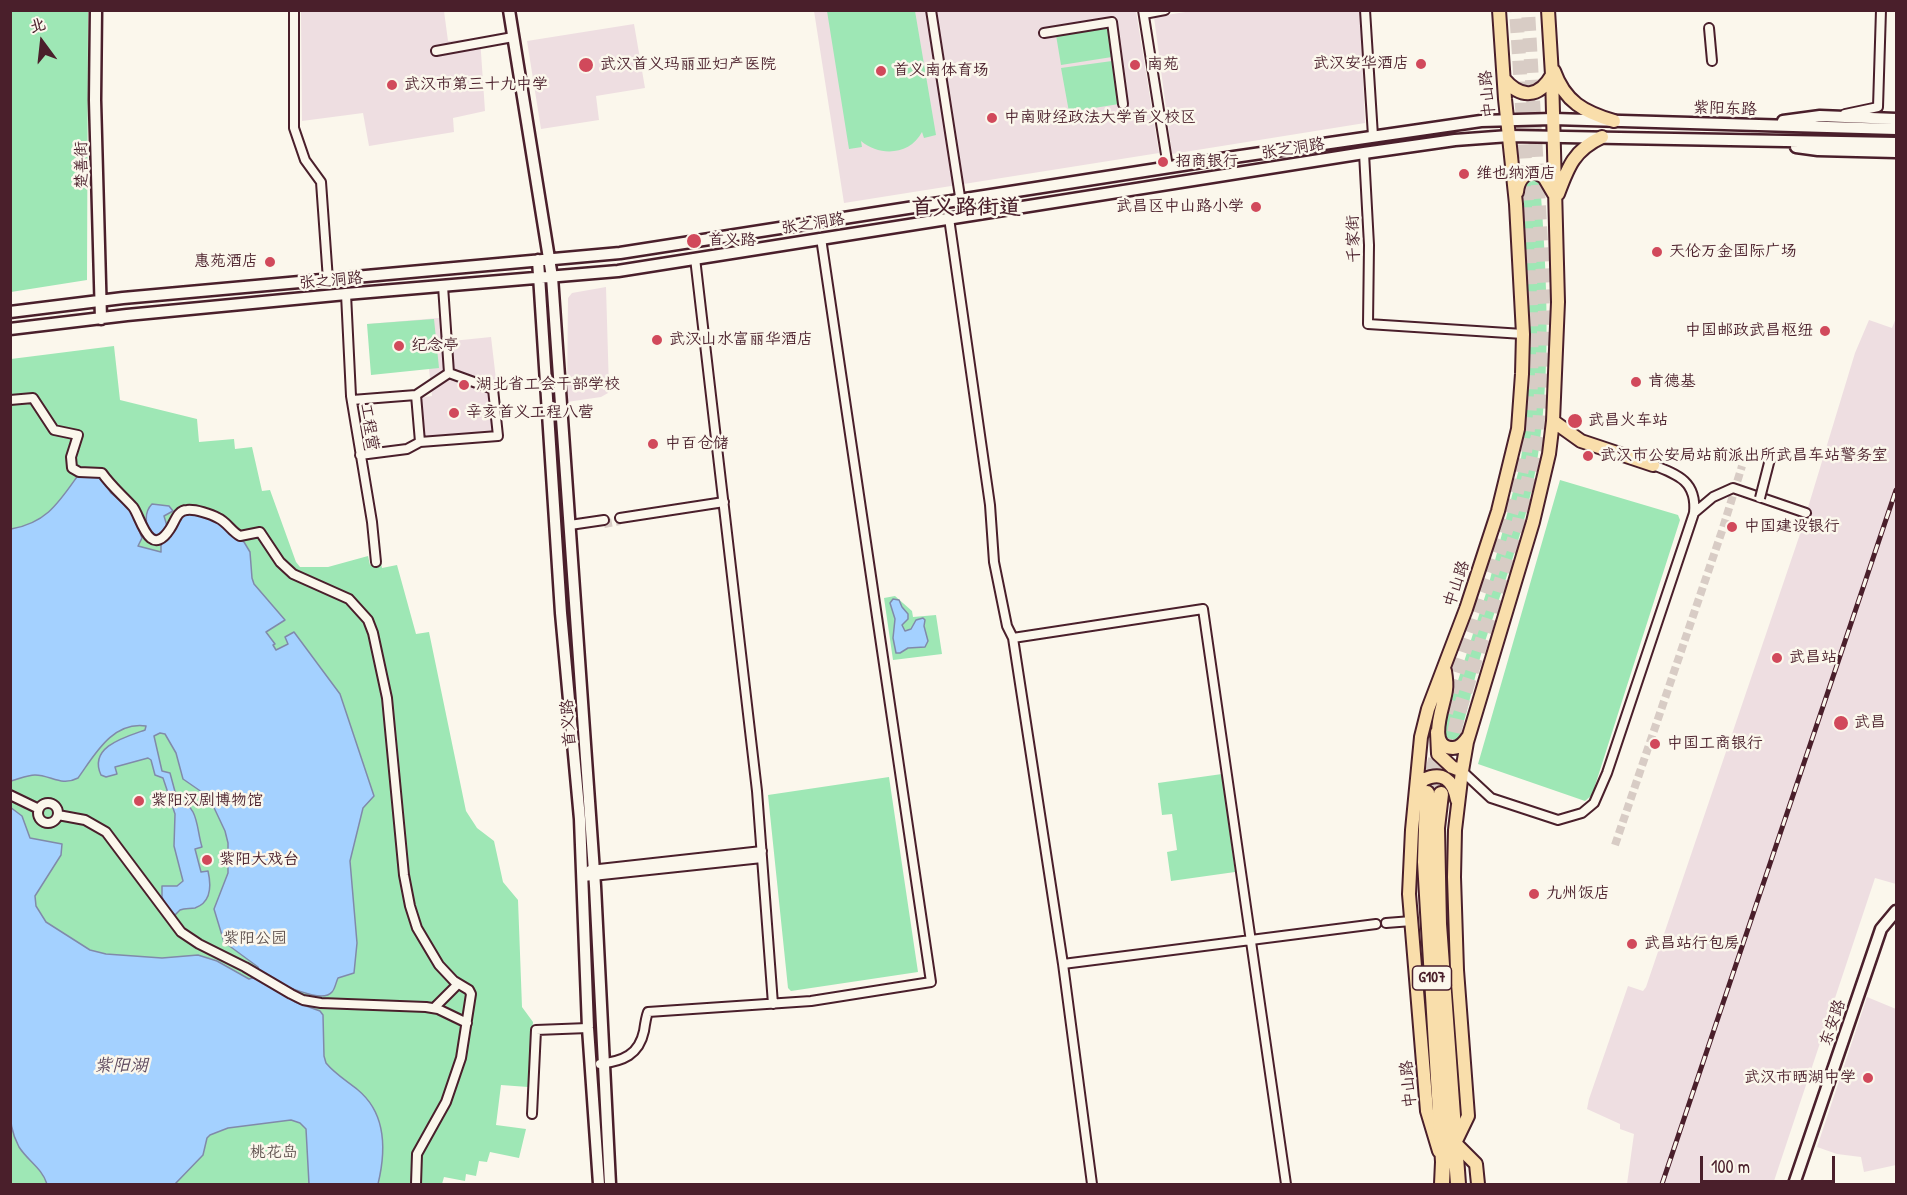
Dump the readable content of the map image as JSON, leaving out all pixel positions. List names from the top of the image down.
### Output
{
  "streets": {
    "highway": ["G107"],
    "main road": [
      "中山路",
      "紫阳东路",
      "张之洞路",
      "楚善街",
      "首义路",
      "东安路"
    ],
    "street": ["千家街", "工程营"]
  },
  "crossings": [
    ["中山路", "紫阳东路"],
    ["中山路", "张之洞路"],
    ["中山路", "千家街"],
    ["中山路", "G107"],
    ["紫阳东路", "张之洞路"],
    ["张之洞路", "楚善街"],
    ["张之洞路", "千家街"],
    ["张之洞路", "工程营"],
    ["张之洞路", "首义路"]
  ],
  "districts": ["首义路街道"],
  "water": ["紫阳湖"],
  "parks": ["紫阳公园", "桃花岛"],
  "places": [
    "武汉安华酒店",
    "武汉首义玛丽亚妇产医院",
    "南苑",
    "首义南体育场",
    "武汉市第三十九中学",
    "中南财经政法大学首义校区",
    "招商银行",
    "维也纳酒店",
    "武昌区中山路小学",
    "首义路",
    "天伦万金国际广场",
    "惠苑酒店",
    "中国邮政武昌枢纽",
    "武汉山水富丽华酒店",
    "纪念亭",
    "肯德基",
    "湖北省工会干部学校",
    "辛亥首义工程八营",
    "武昌火车站",
    "中百仓储",
    "武汉市公安局站前派出所武昌车站警务室",
    "中国建设银行",
    "武昌站",
    "武昌",
    "中国工商银行",
    "紫阳汉剧博物馆",
    "紫阳大戏台",
    "九州饭店",
    "武昌站行包房",
    "武汉市晒湖中学"
  ],
  "scale_bar": "100 m",
  "north": "top"
}
